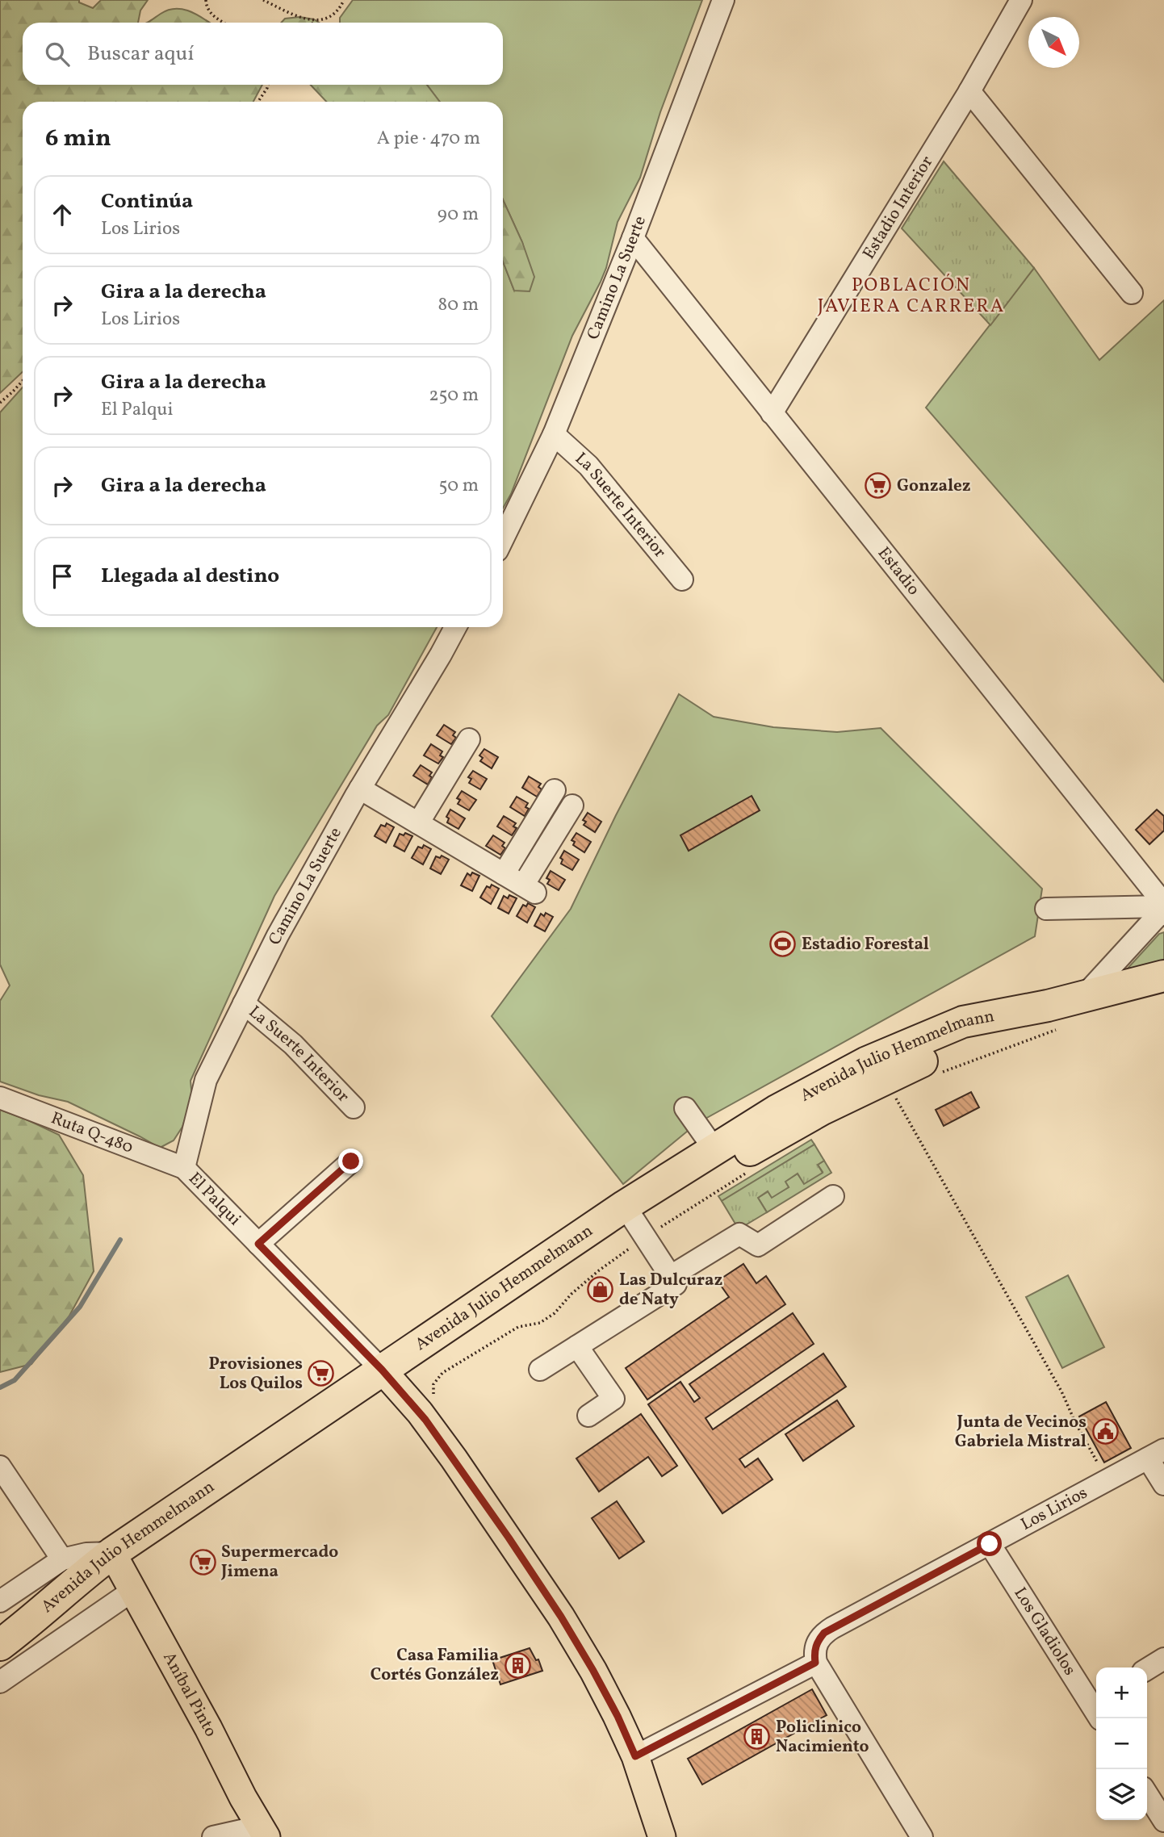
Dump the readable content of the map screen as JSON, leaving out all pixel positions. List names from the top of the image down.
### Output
{
  "streets": {
    "highway": ["Avenida Julio Hemmelmann"],
    "main road": ["El Palqui", "Aníbal Pinto"],
    "street": [
      "Estadio Interior",
      "Camino La Suerte",
      "La Suerte Interior",
      "Estadio",
      "Ruta Q-480",
      "Los Lirios",
      "Los Gladiolos"
    ]
  },
  "crossings": [
    ["Estadio Interior", "Estadio"],
    ["Camino La Suerte", "La Suerte Interior"],
    ["Camino La Suerte", "Estadio"],
    ["Camino La Suerte", "Ruta Q-480"],
    ["Camino La Suerte", "El Palqui"],
    ["Avenida Julio Hemmelmann", "El Palqui"],
    ["Avenida Julio Hemmelmann", "Aníbal Pinto"],
    ["Ruta Q-480", "El Palqui"],
    ["Los Lirios", "Los Gladiolos"]
  ],
  "districts": ["POBLACIÓN JAVIERA CARRERA"],
  "places": {
    "supermarket": ["Gonzalez", "Provisiones Los Quilos", "Supermercado Jimena"],
    "sports": ["Estadio Forestal"],
    "shop": ["Las Dulcuraz de Naty"],
    "public building": ["Junta de Vecinos Gabriela Mistral"],
    "building": ["Casa Familia Cortés González", "Policlinico Nacimiento"]
  },
  "north": "bottom right",
  "page": {
    "search": "Buscar aquí",
    "heading": ["6 min", "A pie · 470 m"],
    "list": [
      ["Continúa", "Los Lirios", "90 m"],
      ["Gira a la derecha", "Los Lirios", "80 m"],
      ["Gira a la derecha", "El Palqui", "250 m"],
      ["Gira a la derecha", "50 m"],
      "Llegada al destino"
    ],
    "map_buttons": ["+", "−"]
  }
}
